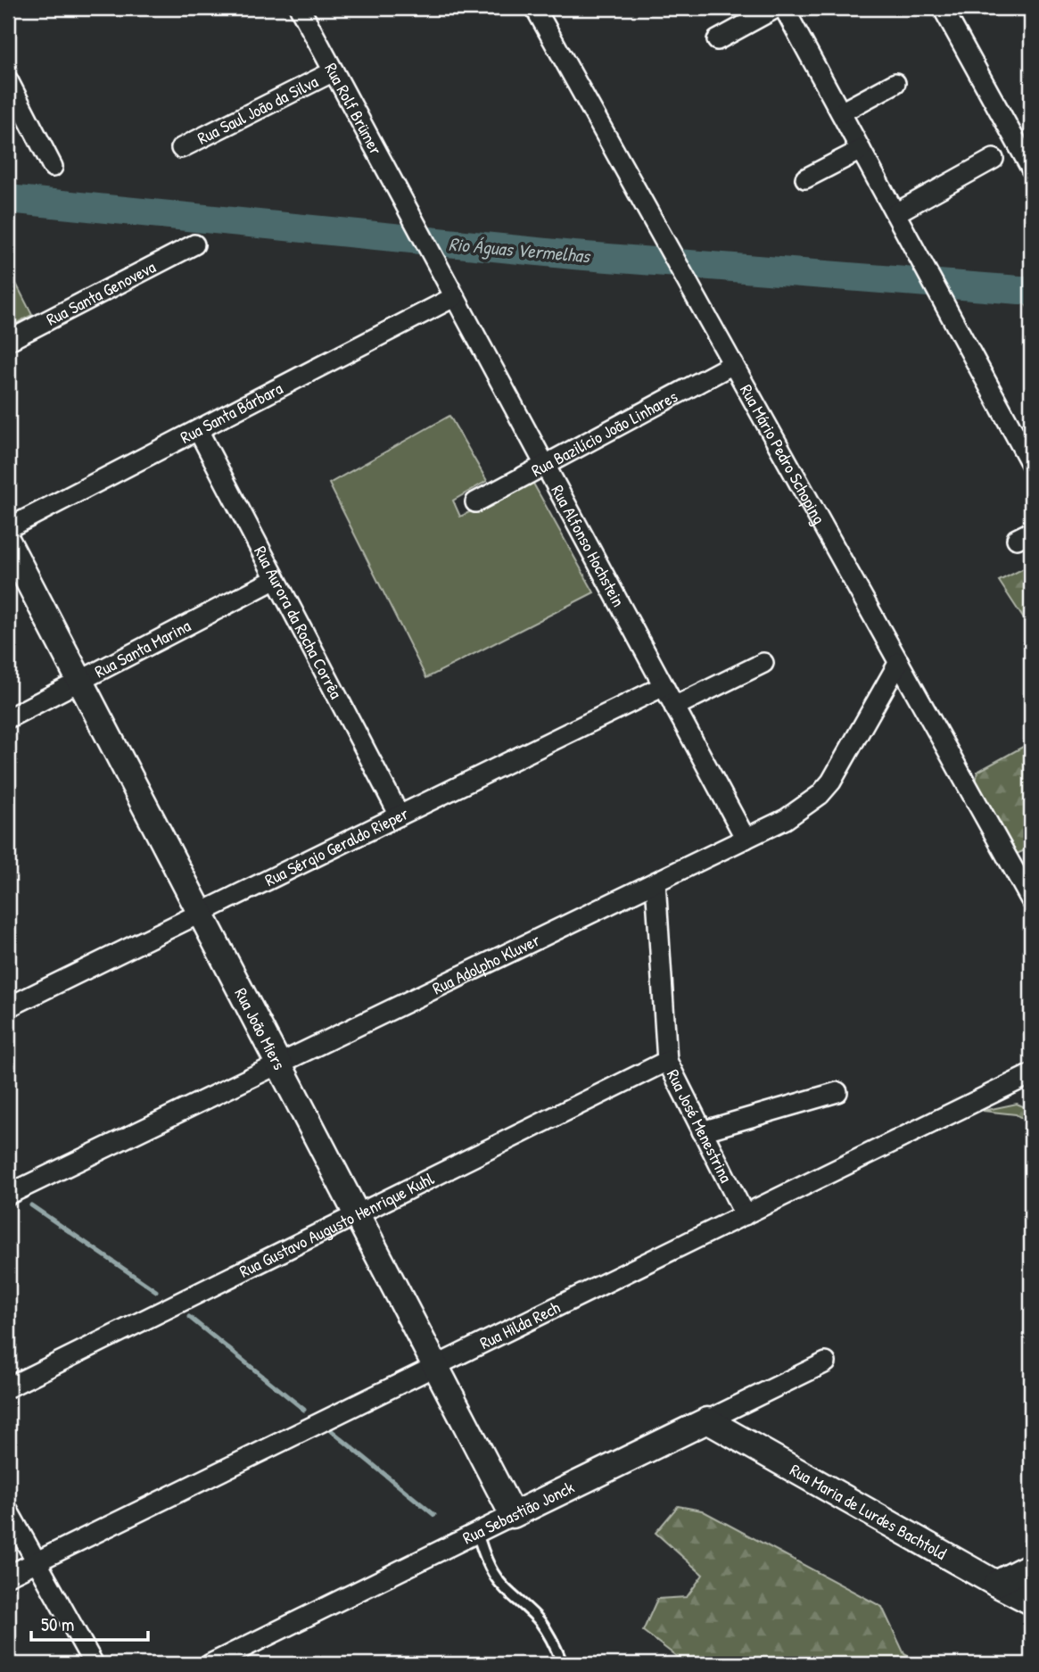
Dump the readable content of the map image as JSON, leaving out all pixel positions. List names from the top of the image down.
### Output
{
  "streets": {
    "street": [
      "Rua Rolf Brümer",
      "Rua Saul João da Silva",
      "Rua Santa Genoveva",
      "Rua Santa Bárbara",
      "Rua Bazilício João Linhares",
      "Rua Mário Pedro Schoping",
      "Rua Alfonso Hochstein",
      "Rua Aurora da Rocha Corrêa",
      "Rua Santa Marina",
      "Rua Sérgio Geraldo Rieper",
      "Rua Adolpho Kluver",
      "Rua João Miers",
      "Rua José Menestrina",
      "Rua Gustavo Augusto Henrique Kuhl",
      "Rua Hilda Rech",
      "Rua Maria de Lurdes Bachtold",
      "Rua Sebastião Jonck"
    ]
  },
  "crossings": [
    ["Rua Rolf Brümer", "Rua Saul João da Silva"],
    ["Rua Rolf Brümer", "Rua Alfonso Hochstein"],
    ["Rua Santa Bárbara", "Rua Alfonso Hochstein"],
    ["Rua Santa Bárbara", "Rua Aurora da Rocha Corrêa"],
    ["Rua Bazilício João Linhares", "Rua Mário Pedro Schoping"],
    ["Rua Bazilício João Linhares", "Rua Alfonso Hochstein"],
    ["Rua Mário Pedro Schoping", "Rua Adolpho Kluver"],
    ["Rua Alfonso Hochstein", "Rua Sérgio Geraldo Rieper"],
    ["Rua Alfonso Hochstein", "Rua Adolpho Kluver"],
    ["Rua Aurora da Rocha Corrêa", "Rua Santa Marina"],
    ["Rua Aurora da Rocha Corrêa", "Rua Sérgio Geraldo Rieper"],
    ["Rua Santa Marina", "Rua João Miers"],
    ["Rua Sérgio Geraldo Rieper", "Rua João Miers"],
    ["Rua Adolpho Kluver", "Rua João Miers"],
    ["Rua Adolpho Kluver", "Rua José Menestrina"],
    ["Rua João Miers", "Rua Gustavo Augusto Henrique Kuhl"],
    ["Rua João Miers", "Rua Hilda Rech"],
    ["Rua João Miers", "Rua Sebastião Jonck"],
    ["Rua José Menestrina", "Rua Gustavo Augusto Henrique Kuhl"],
    ["Rua José Menestrina", "Rua Hilda Rech"],
    ["Rua Maria de Lurdes Bachtold", "Rua Sebastião Jonck"]
  ],
  "water": ["Rio Águas Vermelhas"],
  "scale_bar": "50 m"
}
